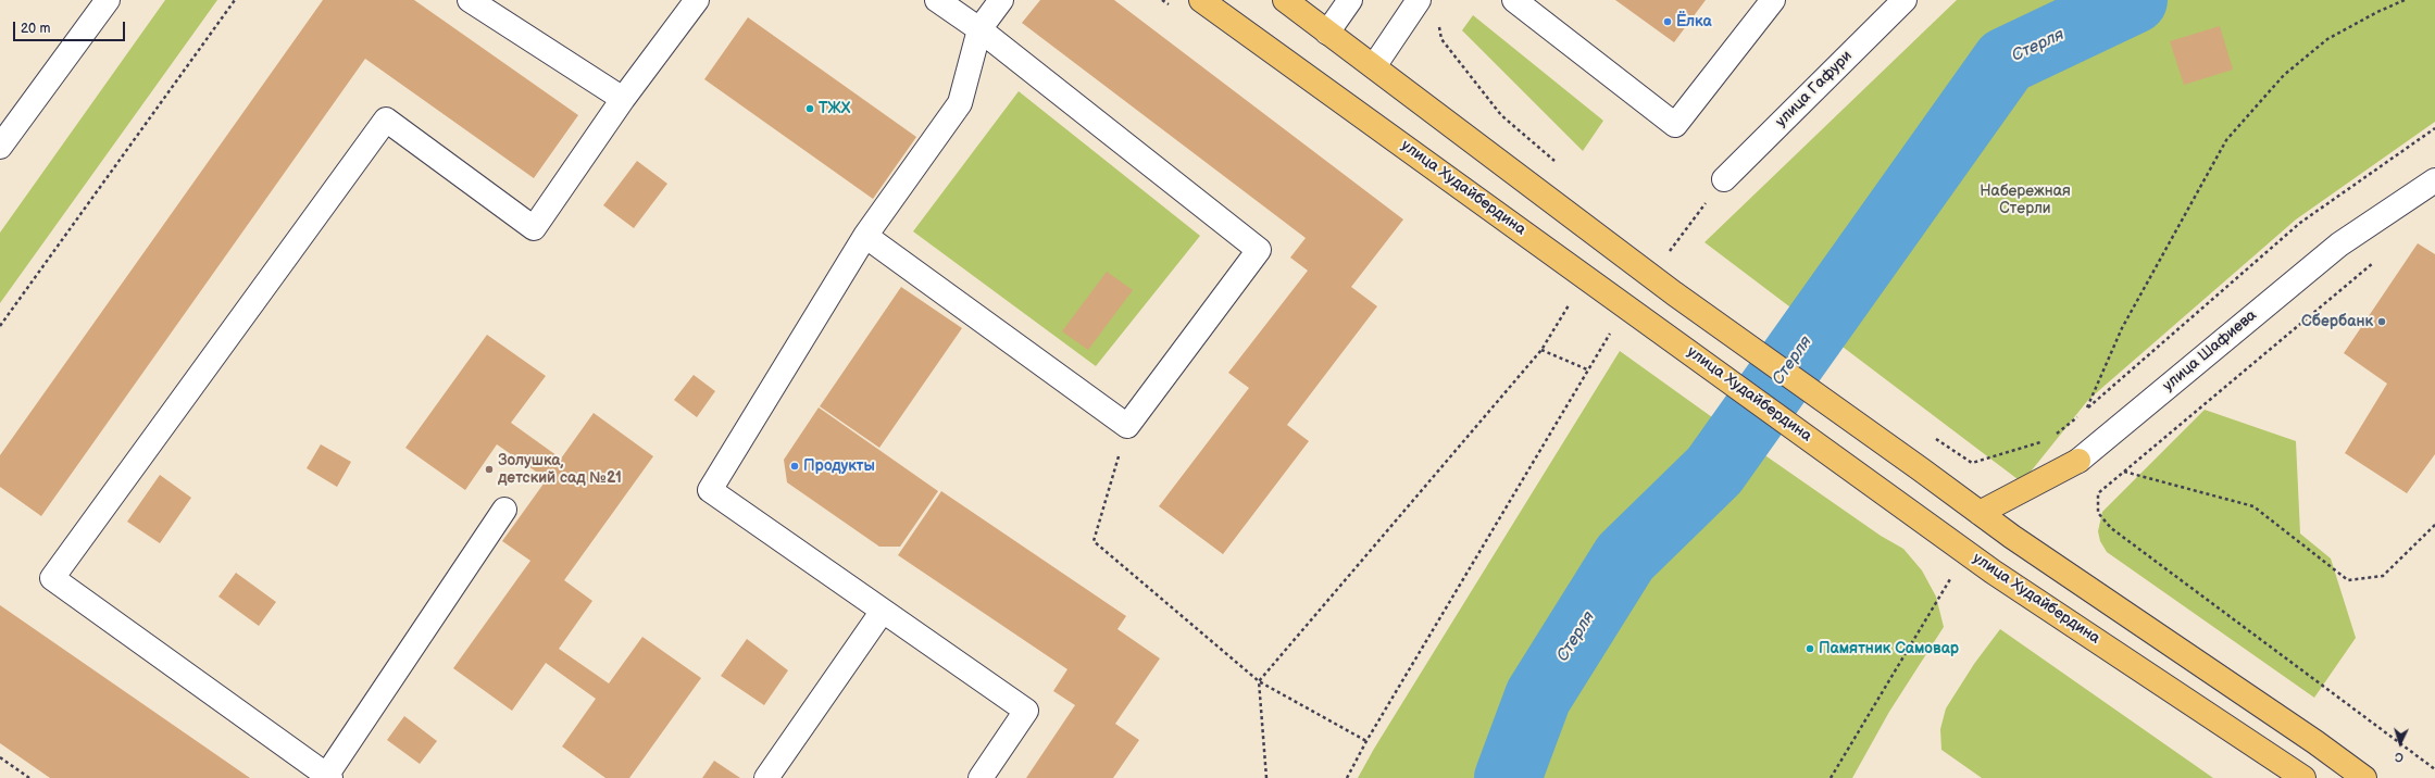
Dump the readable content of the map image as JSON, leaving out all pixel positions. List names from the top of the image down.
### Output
{
  "streets": {
    "main road": ["улица Худайбердина", "улица Шафиева"],
    "street": ["улица Гафури"]
  },
  "water": ["Стерля"],
  "parks": ["Набережная Стерли"],
  "places": [
    "Ёлка",
    "ТЖХ",
    "Сбербанк",
    "Продукты",
    "Золушка, детский сад №21",
    "Памятник Самовар"
  ],
  "scale_bar": "20 m",
  "north": "bottom"
}
